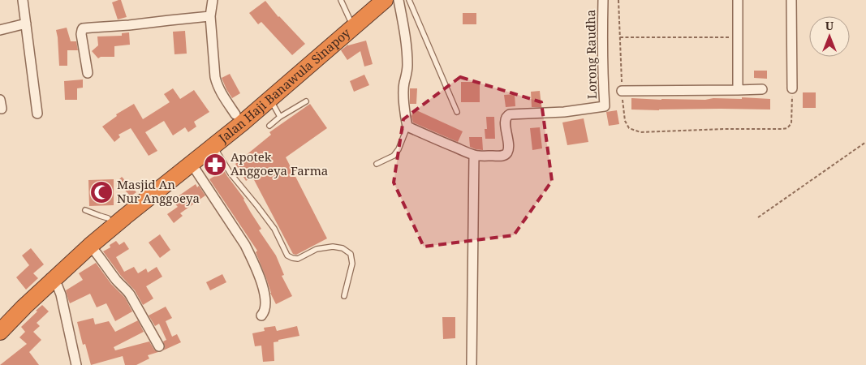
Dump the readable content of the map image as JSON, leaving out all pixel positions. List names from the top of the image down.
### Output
{
  "streets": {
    "highway": ["Jalan Haji Banawula Sinapoy"],
    "street": ["Lorong Raudha"]
  },
  "places": {
    "pharmacy": ["Apotek Anggoeya Farma"],
    "mosque": ["Masjid An Nur Anggoeya"]
  },
  "north": "top"
}
